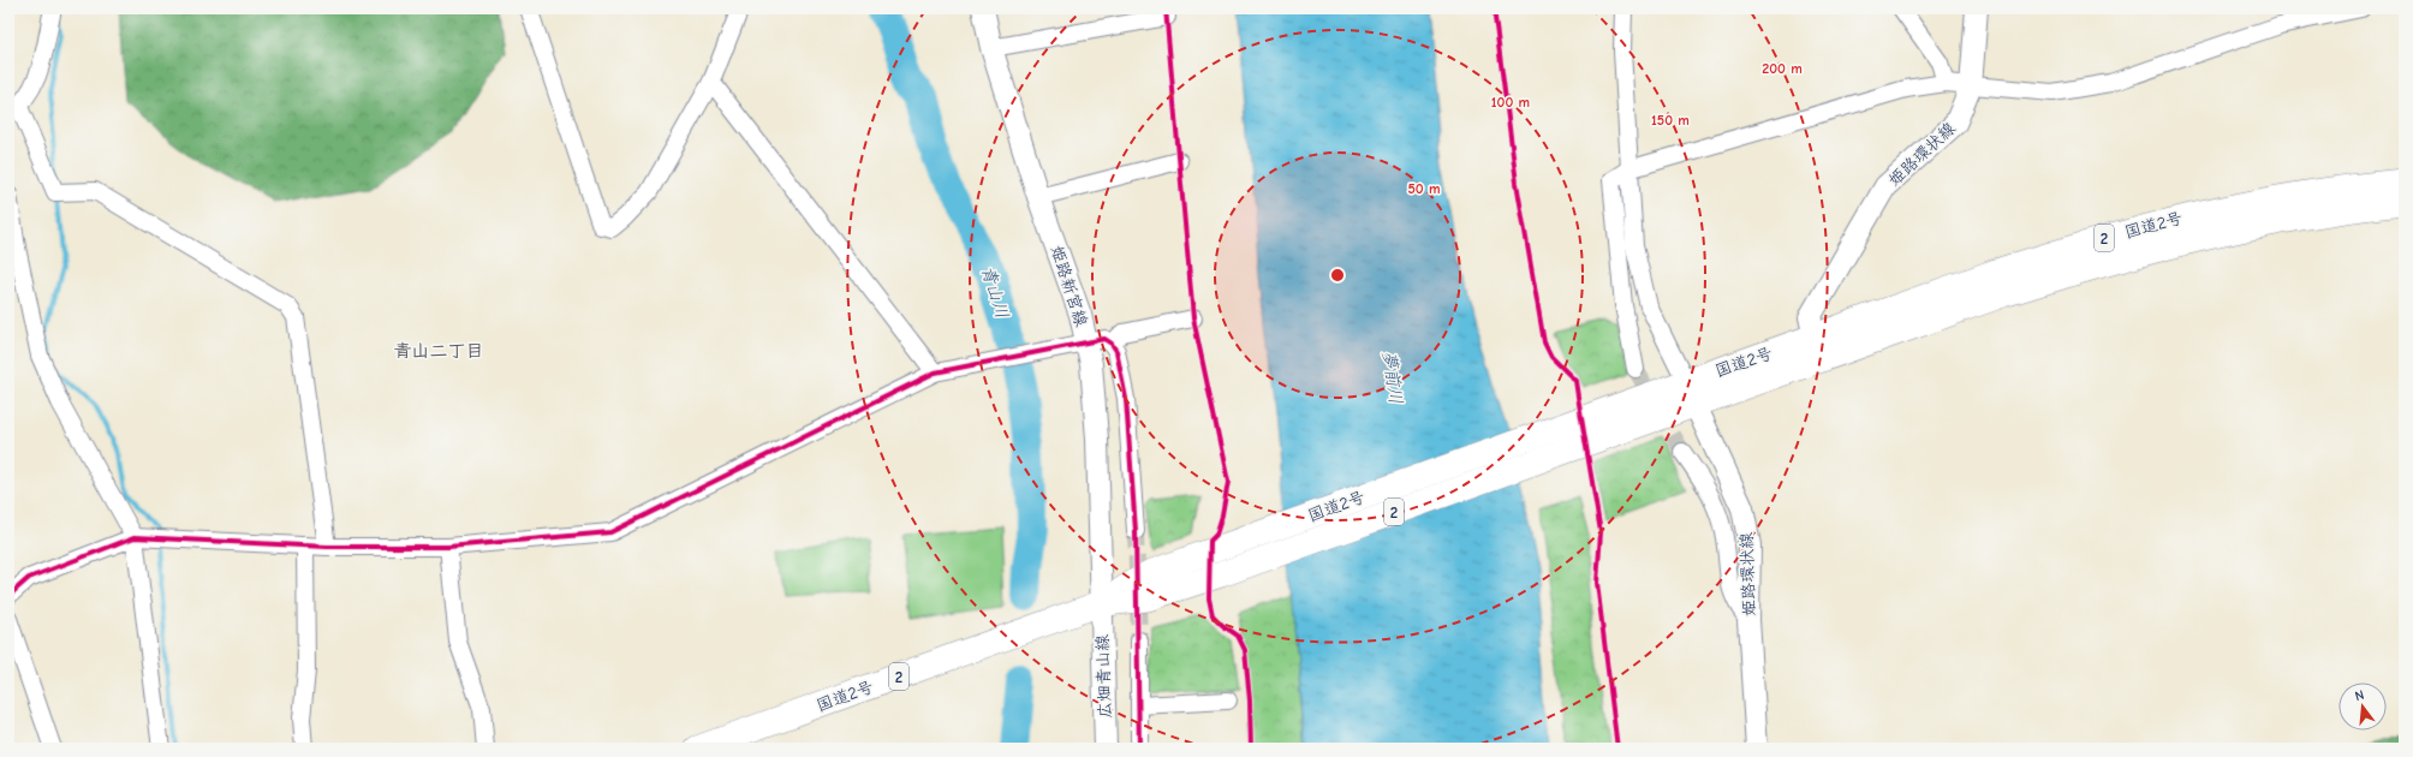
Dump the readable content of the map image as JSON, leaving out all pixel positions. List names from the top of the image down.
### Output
{
  "streets": {
    "highway": ["国道2号", "2"],
    "main road": ["姫路環状線", "姫路新宮線", "広畑青山線"]
  },
  "crossings": [
    ["姫路環状線", "国道2号"],
    ["国道2号", "姫路新宮線"],
    ["国道2号", "広畑青山線"],
    ["姫路新宮線", "広畑青山線"]
  ],
  "districts": ["青山二丁目"],
  "water": ["青山川", "夢前川"],
  "north": "top",
  "rings": [
    "200 m",
    "100 m",
    "150 m",
    "50 m"
  ]
}
